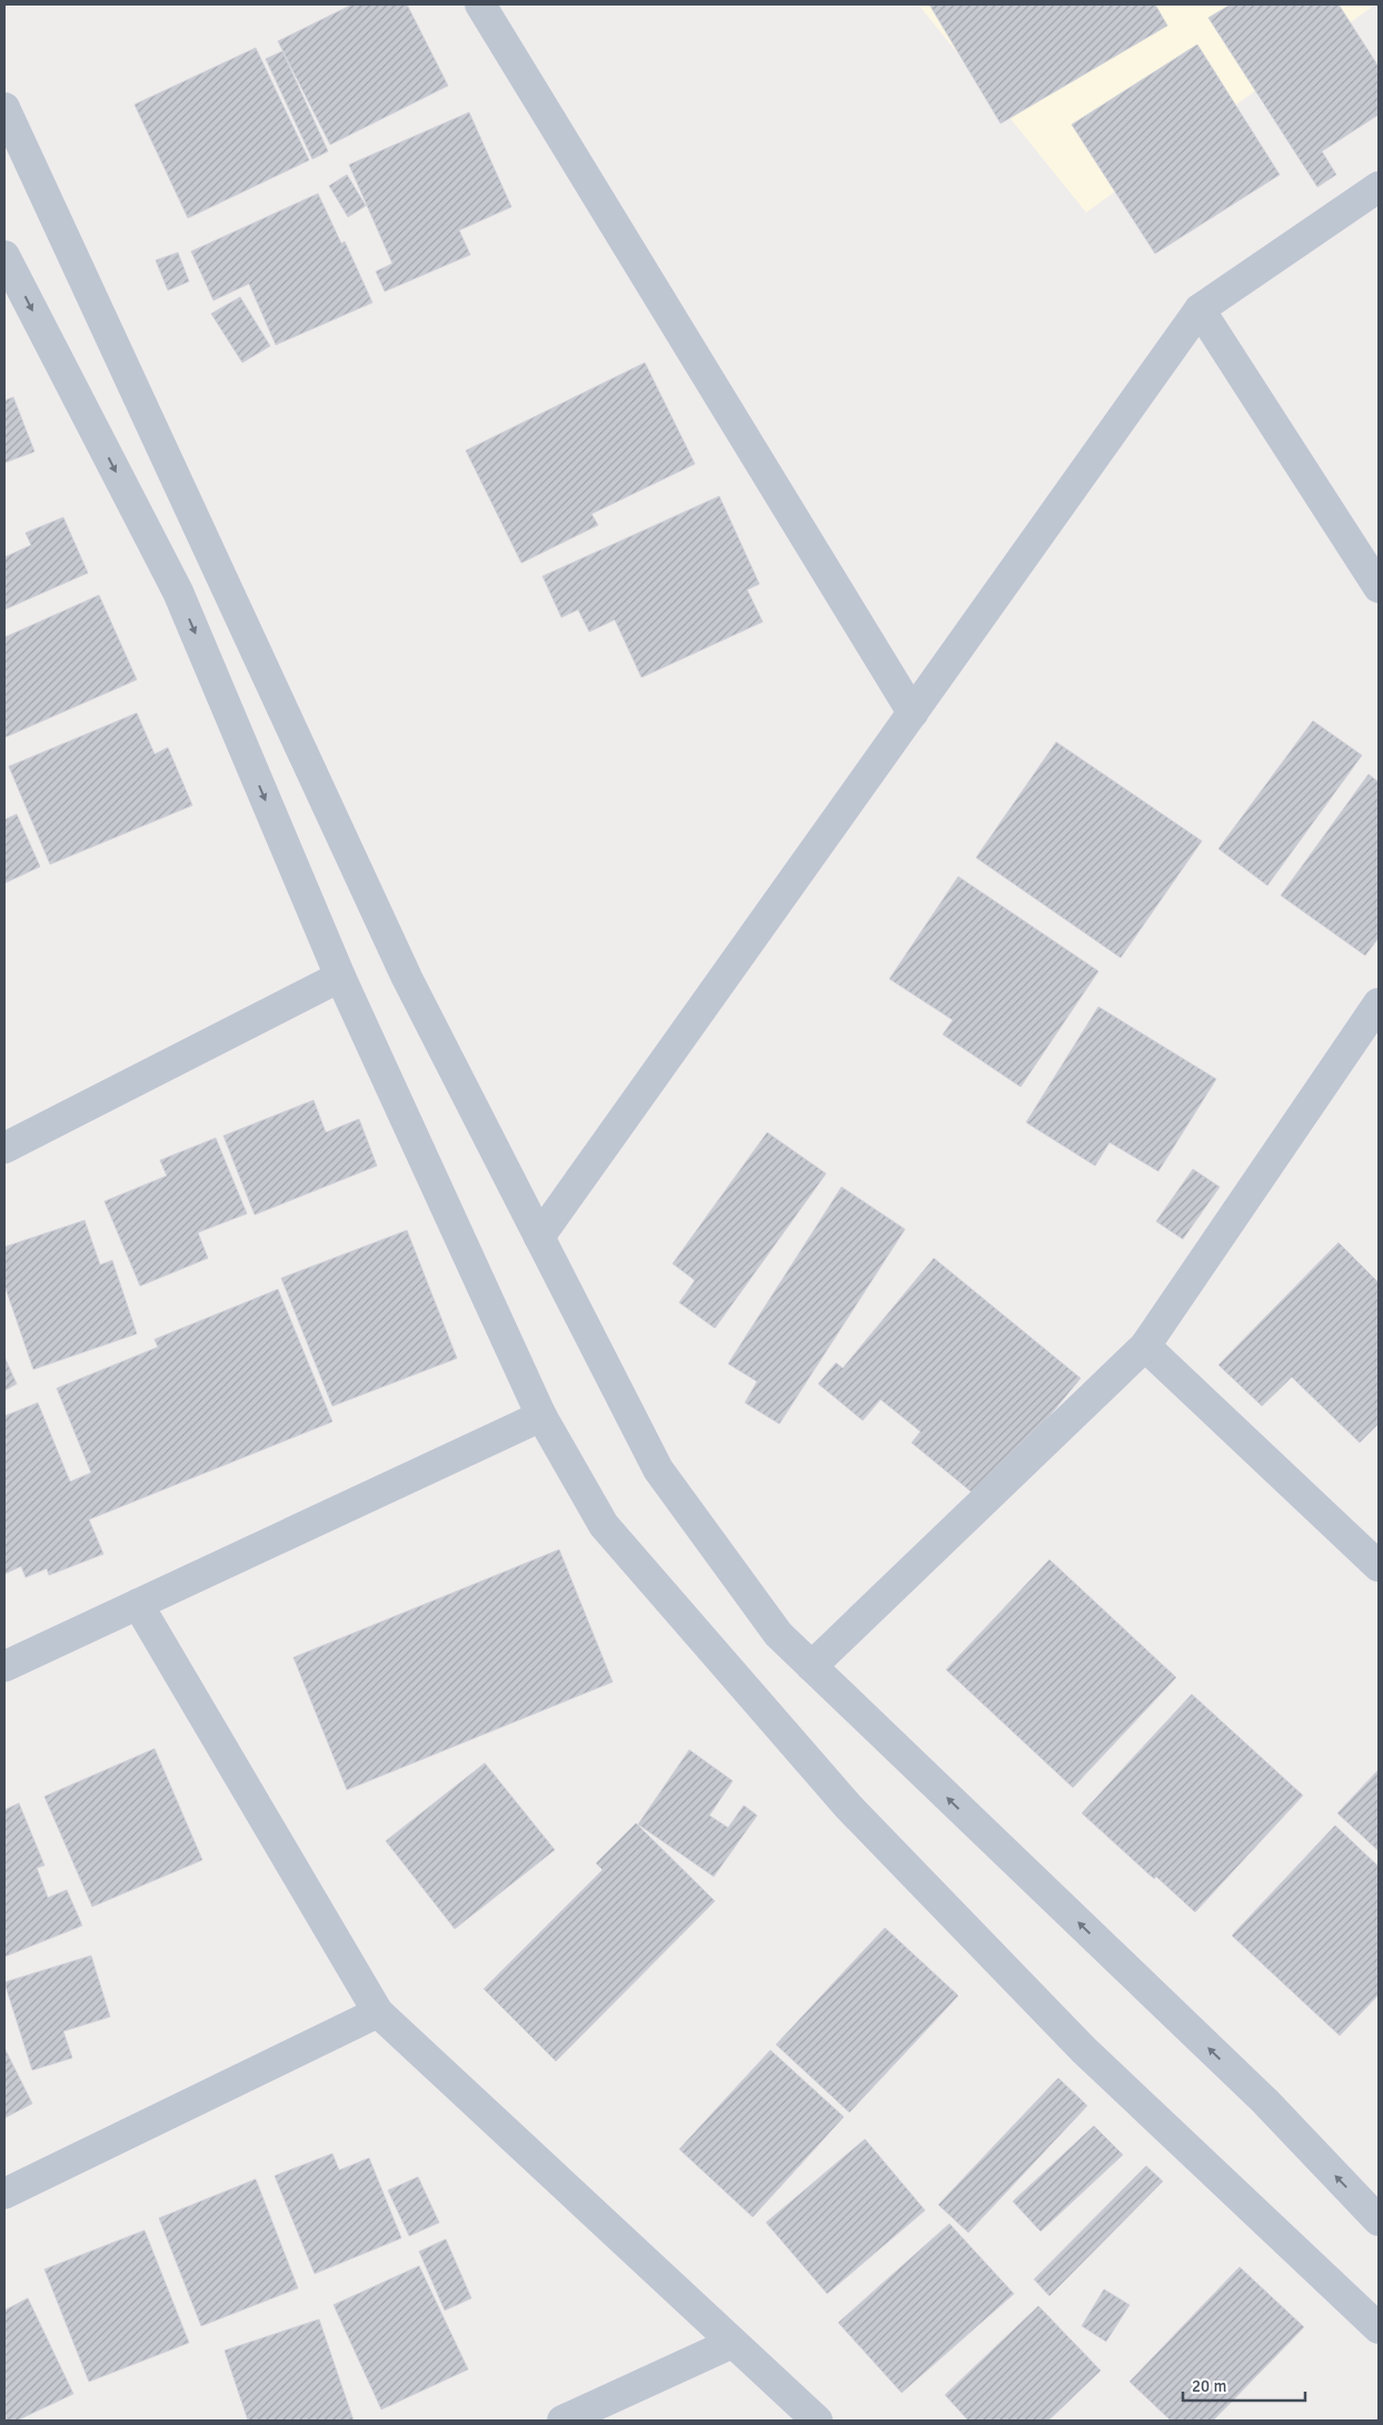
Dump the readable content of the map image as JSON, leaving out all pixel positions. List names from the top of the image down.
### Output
{
  "scale_bar": "20 m"
}
